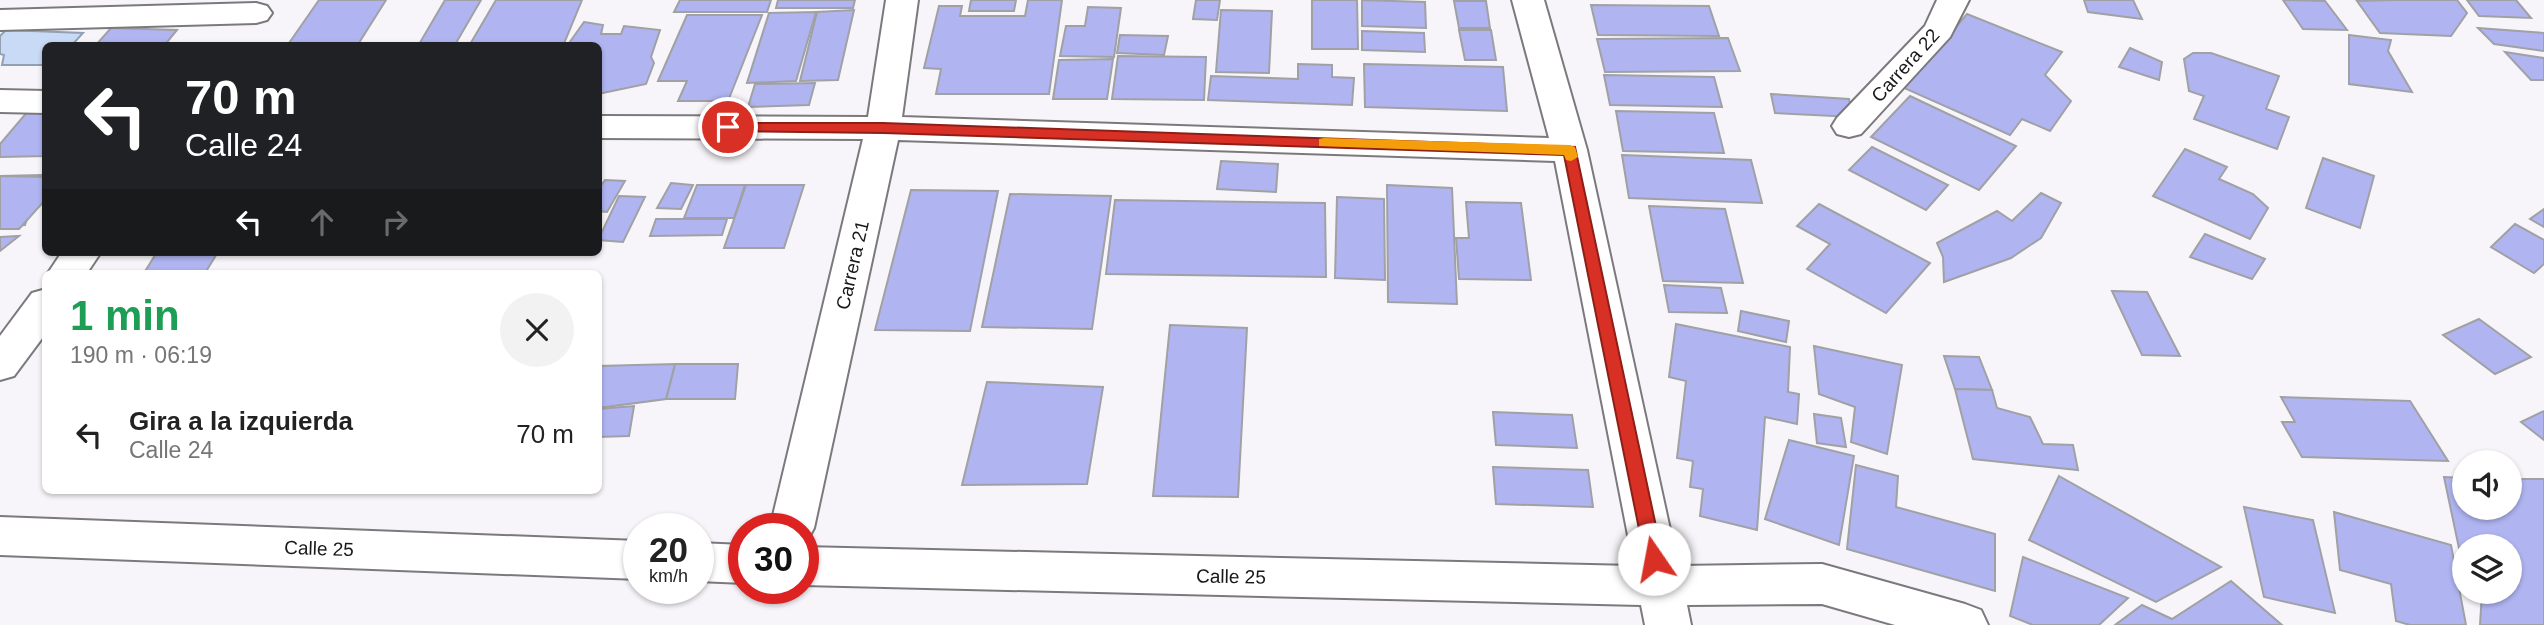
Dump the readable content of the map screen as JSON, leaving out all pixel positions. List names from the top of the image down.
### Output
{
  "streets": {
    "street": ["Carrera 22", "Carrera 21", "Calle 25"]
  },
  "page": {
    "turn": ["70 m", "Calle 24"],
    "heading": ["1 min", "190 m · 06:19"],
    "list": [
      {
        "name": "Gira a la izquierda",
        "note": "Calle 24",
        "value": "70 m"
      }
    ],
    "speed": "20 km/h",
    "limit": "30"
  }
}
